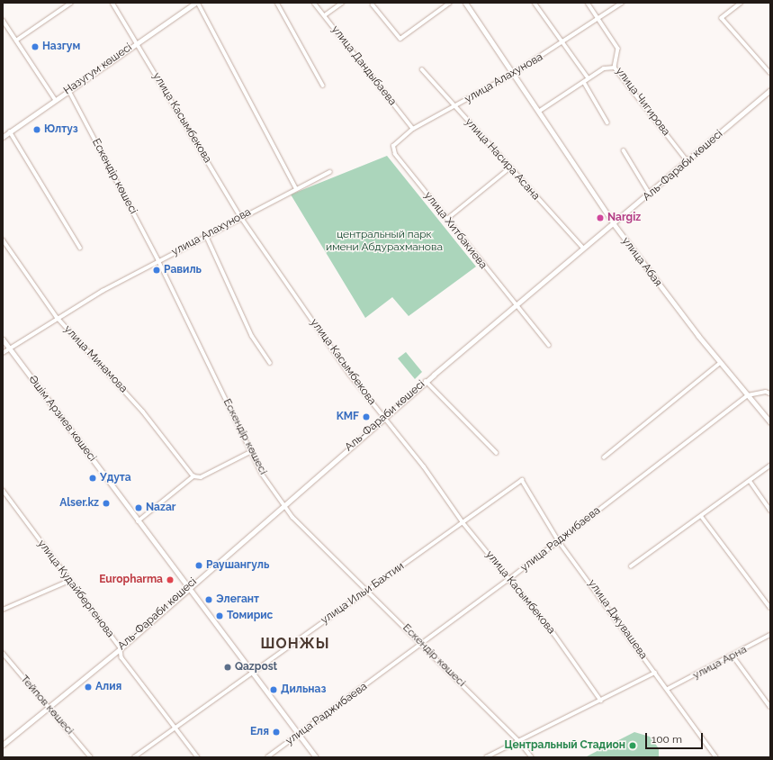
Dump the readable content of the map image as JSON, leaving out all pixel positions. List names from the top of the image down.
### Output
{
  "streets": {
    "main road": [
      "Назугум көшесі",
      "Аль-Фараби көшесі",
      "улица Абая",
      "Әшім Арзиев көшесі"
    ],
    "street": [
      "улица Дандыбаева",
      "улица Алахунова",
      "улица Чигирова",
      "улица Касымбекова",
      "улица Насира Асана",
      "Ескендір көшесі",
      "улица Хитбакиева",
      "улица Минамова",
      "улица Раджибаева",
      "улица Кудайбергенова",
      "улица Ильи Бахтии",
      "улица Джувашева",
      "улица Арна",
      "Тейпов көшесі"
    ]
  },
  "crossings": [
    ["улица Дандыбаева", "улица Алахунова"],
    ["Назугум көшесі", "улица Касымбекова"],
    ["Назугум көшесі", "Ескендір көшесі"],
    ["улица Алахунова", "улица Чигирова"],
    ["улица Алахунова", "улица Касымбекова"],
    ["улица Алахунова", "улица Насира Асана"],
    ["улица Алахунова", "Ескендір көшесі"],
    ["улица Алахунова", "улица Хитбакиева"],
    ["улица Алахунова", "улица Абая"],
    ["улица Алахунова", "улица Минамова"],
    ["улица Алахунова", "Әшім Арзиев көшесі"],
    ["улица Чигирова", "Аль-Фараби көшесі"],
    ["улица Касымбекова", "Аль-Фараби көшесі"],
    ["улица Касымбекова", "улица Раджибаева"],
    ["улица Касымбекова", "улица Ильи Бахтии"],
    ["улица Насира Асана", "Аль-Фараби көшесі"],
    ["Аль-Фараби көшесі", "Ескендір көшесі"],
    ["Аль-Фараби көшесі", "улица Хитбакиева"],
    ["Аль-Фараби көшесі", "улица Абая"],
    ["Аль-Фараби көшесі", "Әшім Арзиев көшесі"],
    ["Аль-Фараби көшесі", "улица Кудайбергенова"],
    ["Аль-Фараби көшесі", "Тейпов көшесі"],
    ["Ескендір көшесі", "улица Раджибаева"],
    ["Ескендір көшесі", "улица Ильи Бахтии"],
    ["улица Абая", "улица Раджибаева"],
    ["Әшім Арзиев көшесі", "улица Раджибаева"],
    ["Әшім Арзиев көшесі", "улица Ильи Бахтии"],
    ["улица Раджибаева", "улица Джувашева"],
    ["улица Кудайбергенова", "улица Ильи Бахтии"],
    ["улица Ильи Бахтии", "улица Джувашева"],
    ["улица Джувашева", "улица Арна"]
  ],
  "districts": ["ШОНЖЫ"],
  "parks": ["центральный парк имени Абдурахманова"],
  "places": [
    "Назгум",
    "Юлтуз",
    "Nargiz",
    "Равиль",
    "KMF",
    "Удута",
    "Alser.kz",
    "Nazar",
    "Раушангуль",
    "Europharma",
    "Элегант",
    "Томирис",
    "Qazpost",
    "Алия",
    "Дильназ",
    "Еля",
    "Центральный Стадион"
  ],
  "scale_bar": "100 m"
}
